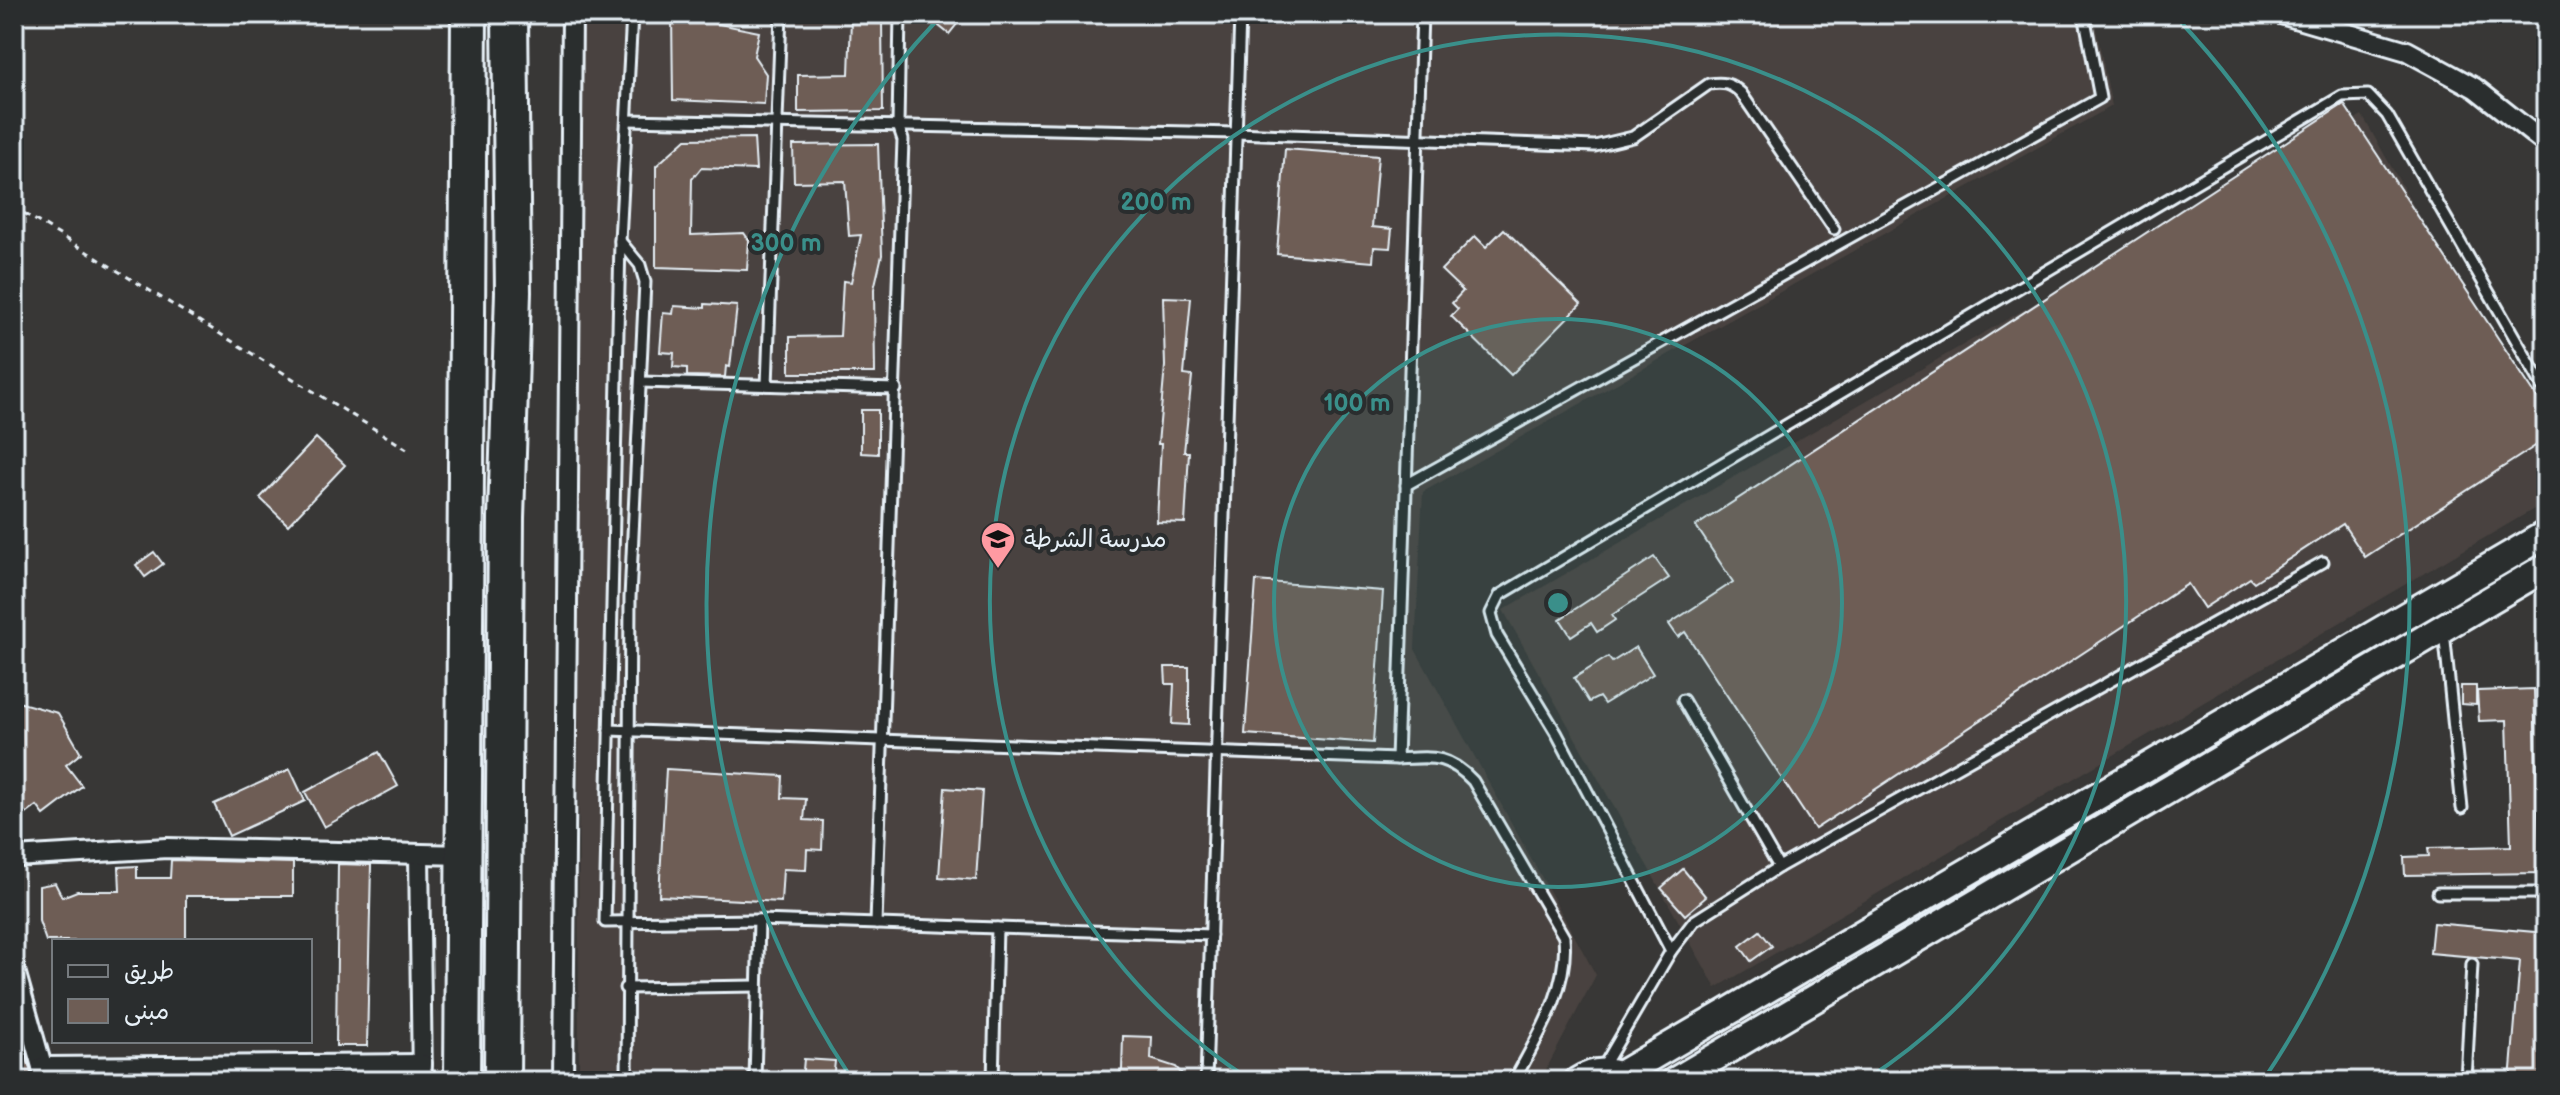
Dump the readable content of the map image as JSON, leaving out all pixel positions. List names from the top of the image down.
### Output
{
  "places": {
    "school or university": ["مدرسة الشرطة"]
  },
  "legend": ["طريق", "مبنى"],
  "rings": ["200 m", "300 m", "100 m"]
}
